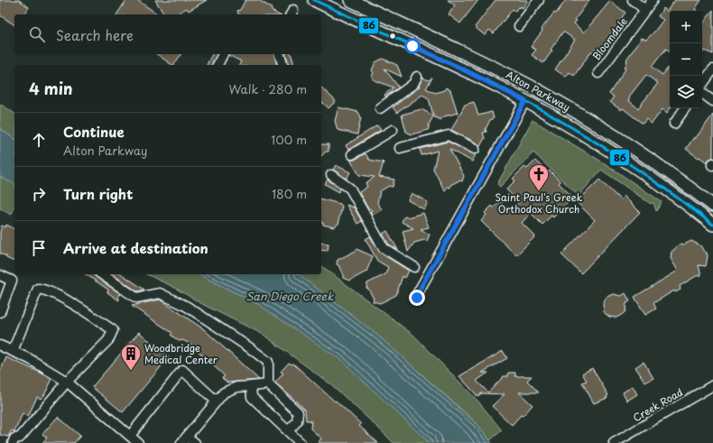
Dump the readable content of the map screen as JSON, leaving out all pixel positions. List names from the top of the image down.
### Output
{
  "streets": {
    "main road": ["Alton Parkway"],
    "street": ["Bloomdale", "Creek Road"]
  },
  "water": ["San Diego Creek"],
  "places": {
    "church": ["Saint Paul's Greek Orthodox Church"],
    "building": ["Woodbridge Medical Center"]
  },
  "lines": ["transit line 86"],
  "page": {
    "map_buttons": ["+", "−"],
    "search": "Search here",
    "heading": ["4 min", "Walk · 280 m"],
    "list": [
      ["Continue", "Alton Parkway", "100 m"],
      ["Turn right", "180 m"],
      "Arrive at destination"
    ]
  }
}
